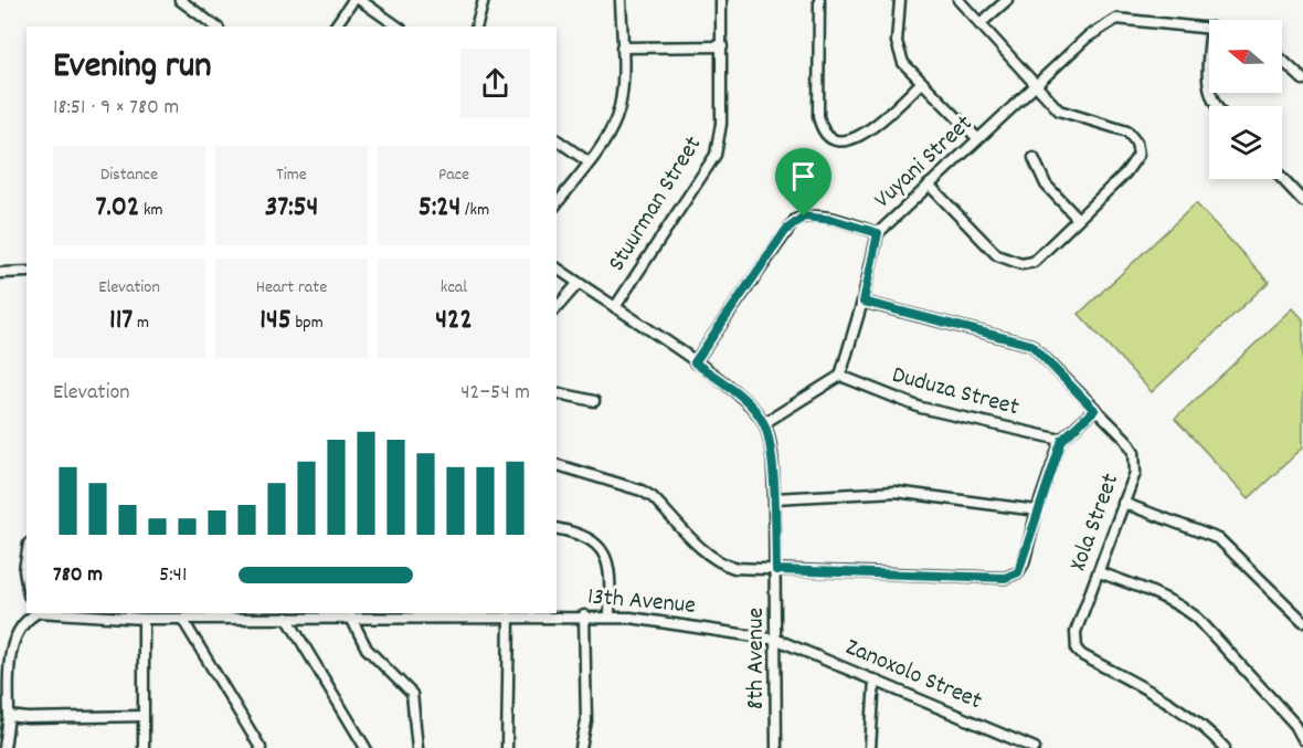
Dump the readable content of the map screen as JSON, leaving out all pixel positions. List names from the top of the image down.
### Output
{
  "streets": {
    "street": [
      "Vuyani Street",
      "Stuurman Street",
      "Duduza Street",
      "Xola Street",
      "13th Avenue",
      "8th Avenue",
      "Zanoxolo Street"
    ]
  },
  "crossings": [
    ["Vuyani Street", "Duduza Street"],
    ["Vuyani Street", "Xola Street"],
    ["13th Avenue", "8th Avenue"],
    ["13th Avenue", "Zanoxolo Street"],
    ["8th Avenue", "Zanoxolo Street"]
  ],
  "north": "left",
  "page": {
    "heading": ["Evening run", "18:51 · 9 × 780 m"],
    "stats": [
      ["Distance", "7.02 km"],
      ["Time", "37:54"],
      ["Pace", "5:24 /km"],
      ["Elevation", "117 m"],
      ["Heart rate", "145 bpm"],
      ["kcal", "422"]
    ],
    "chart": ["Elevation", "42–54 m"],
    "list": [
      {
        "name": "780 m",
        "note": "5:41"
      }
    ]
  }
}
